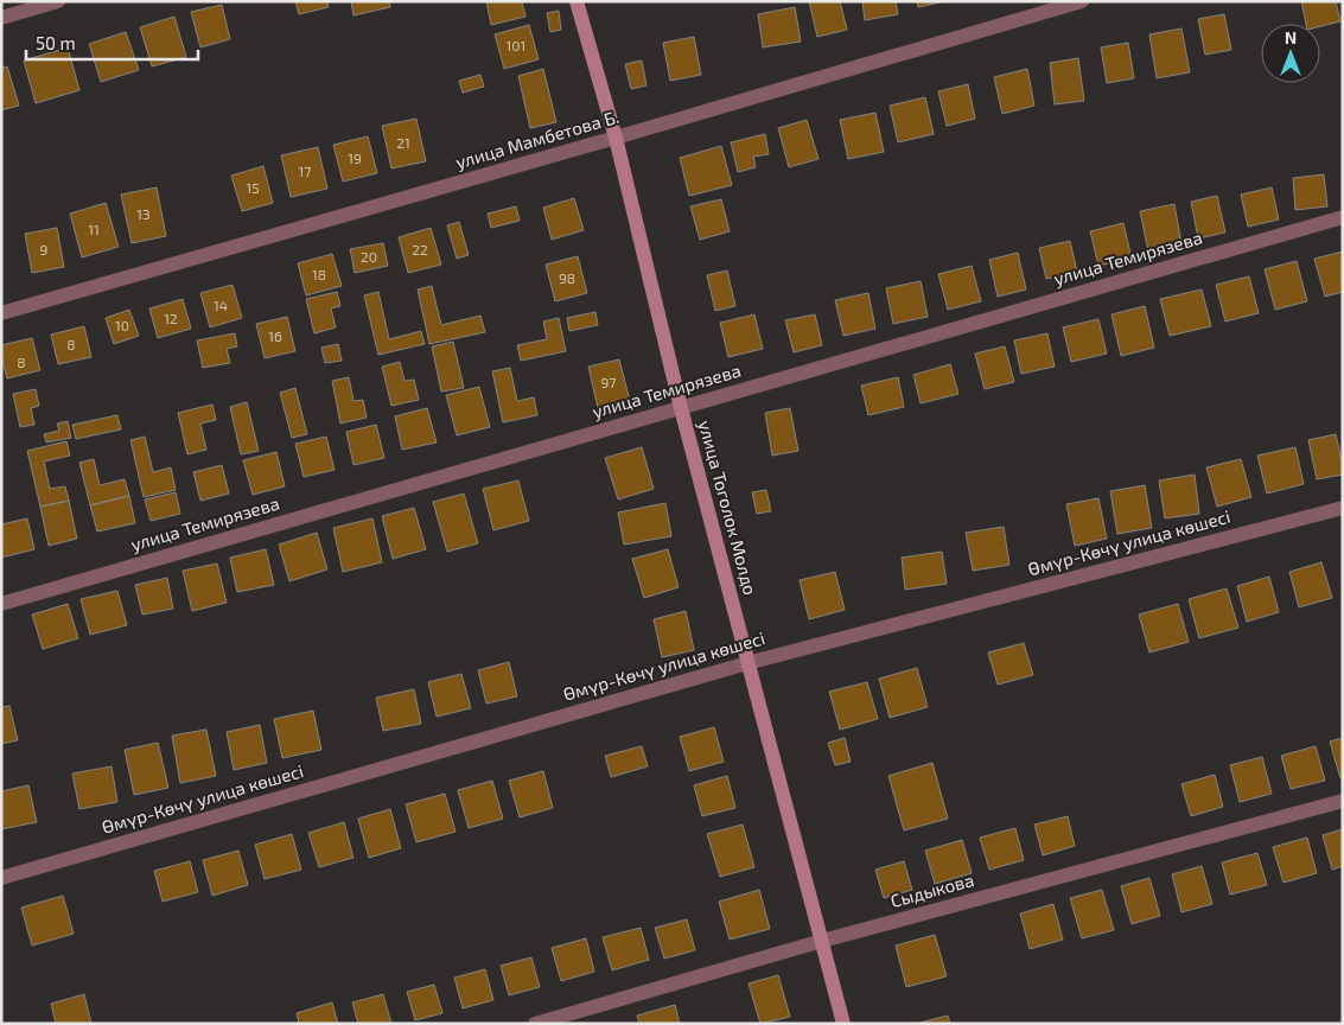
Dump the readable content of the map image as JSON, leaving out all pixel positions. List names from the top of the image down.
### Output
{
  "streets": {
    "street": [
      "улица Мамбетова Б.",
      "улица Темирязева",
      "улица Тоголок Молдо",
      "Өмүр-Көчү улица көшесі",
      "Сыдыкова"
    ]
  },
  "crossings": [
    ["улица Мамбетова Б.", "улица Тоголок Молдо"],
    ["улица Темирязева", "улица Тоголок Молдо"],
    ["улица Тоголок Молдо", "Өмүр-Көчү улица көшесі"],
    ["улица Тоголок Молдо", "Сыдыкова"]
  ],
  "house_numbers": [
    "101",
    "21",
    "19",
    "17",
    "15",
    "13",
    "11",
    "9",
    "22",
    "20",
    "18",
    "98",
    "14",
    "12",
    "10",
    "16",
    "8",
    "8",
    "97"
  ],
  "scale_bar": "50 m",
  "north": "top"
}
